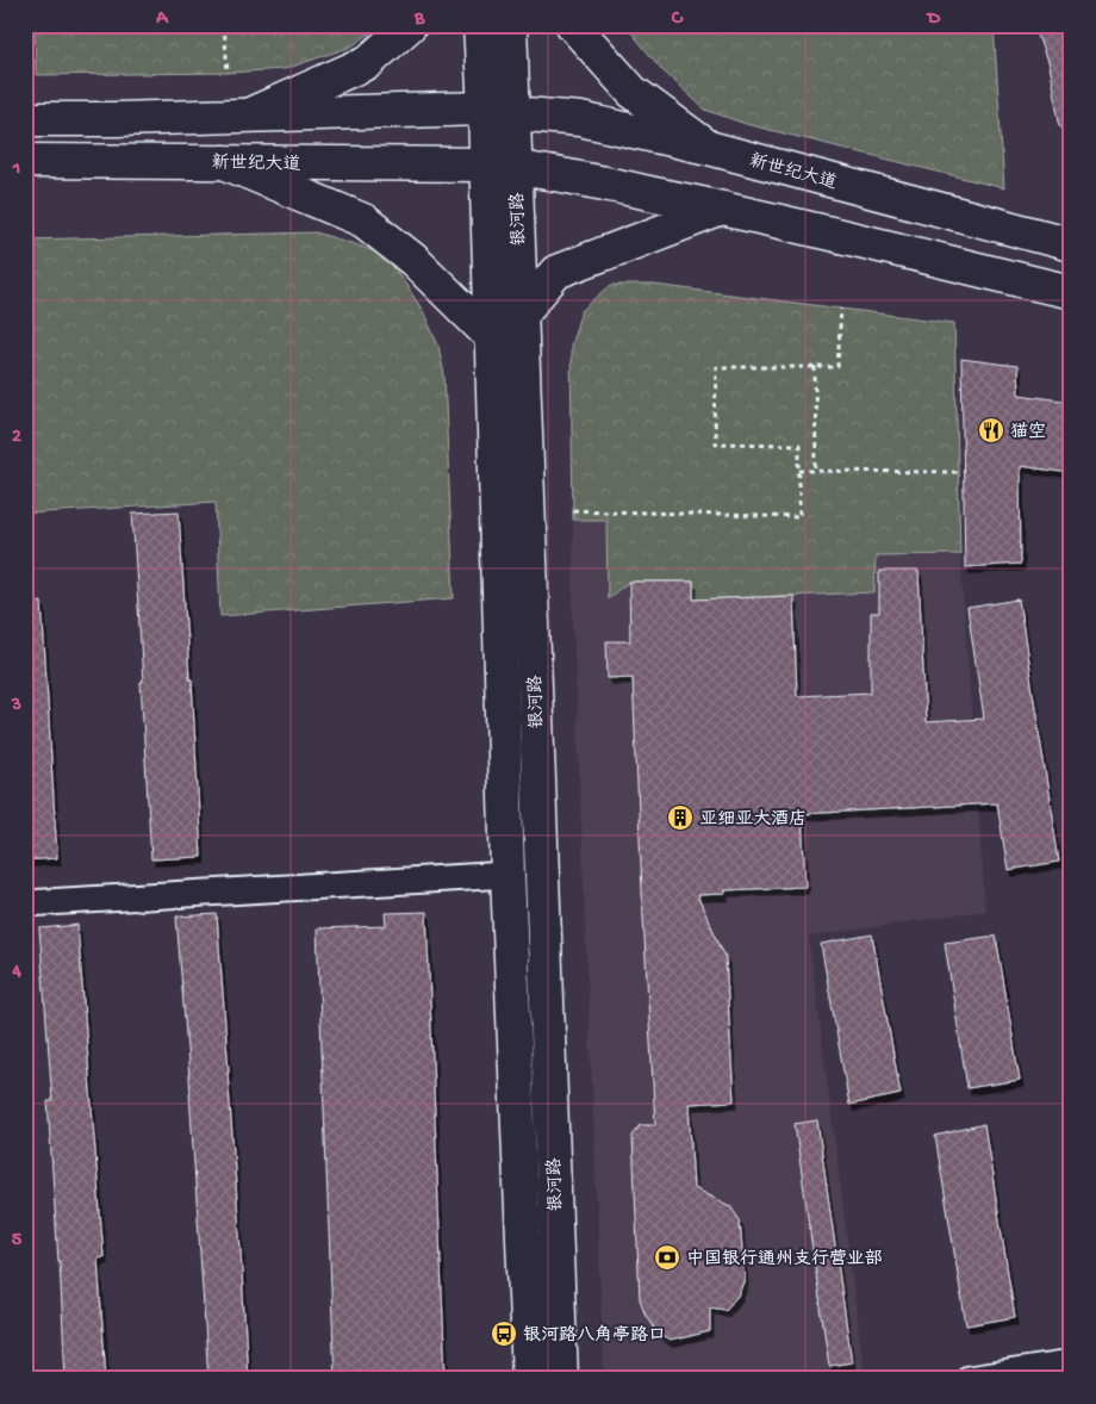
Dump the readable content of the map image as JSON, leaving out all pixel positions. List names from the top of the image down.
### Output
{
  "streets": {
    "main road": ["新世纪大道", "银河路"]
  },
  "crossings": [
    ["新世纪大道", "银河路"]
  ],
  "places": {
    "restaurant": ["猫空"],
    "building": ["亚细亚大酒店"],
    "bank": ["中国银行通州支行营业部"],
    "bus stop": ["银河路八角亭路口"]
  },
  "grid": {
    "columns": [
      "A",
      "B",
      "C",
      "D"
    ],
    "rows": [
      "1",
      "2",
      "3",
      "4",
      "5"
    ]
  }
}
